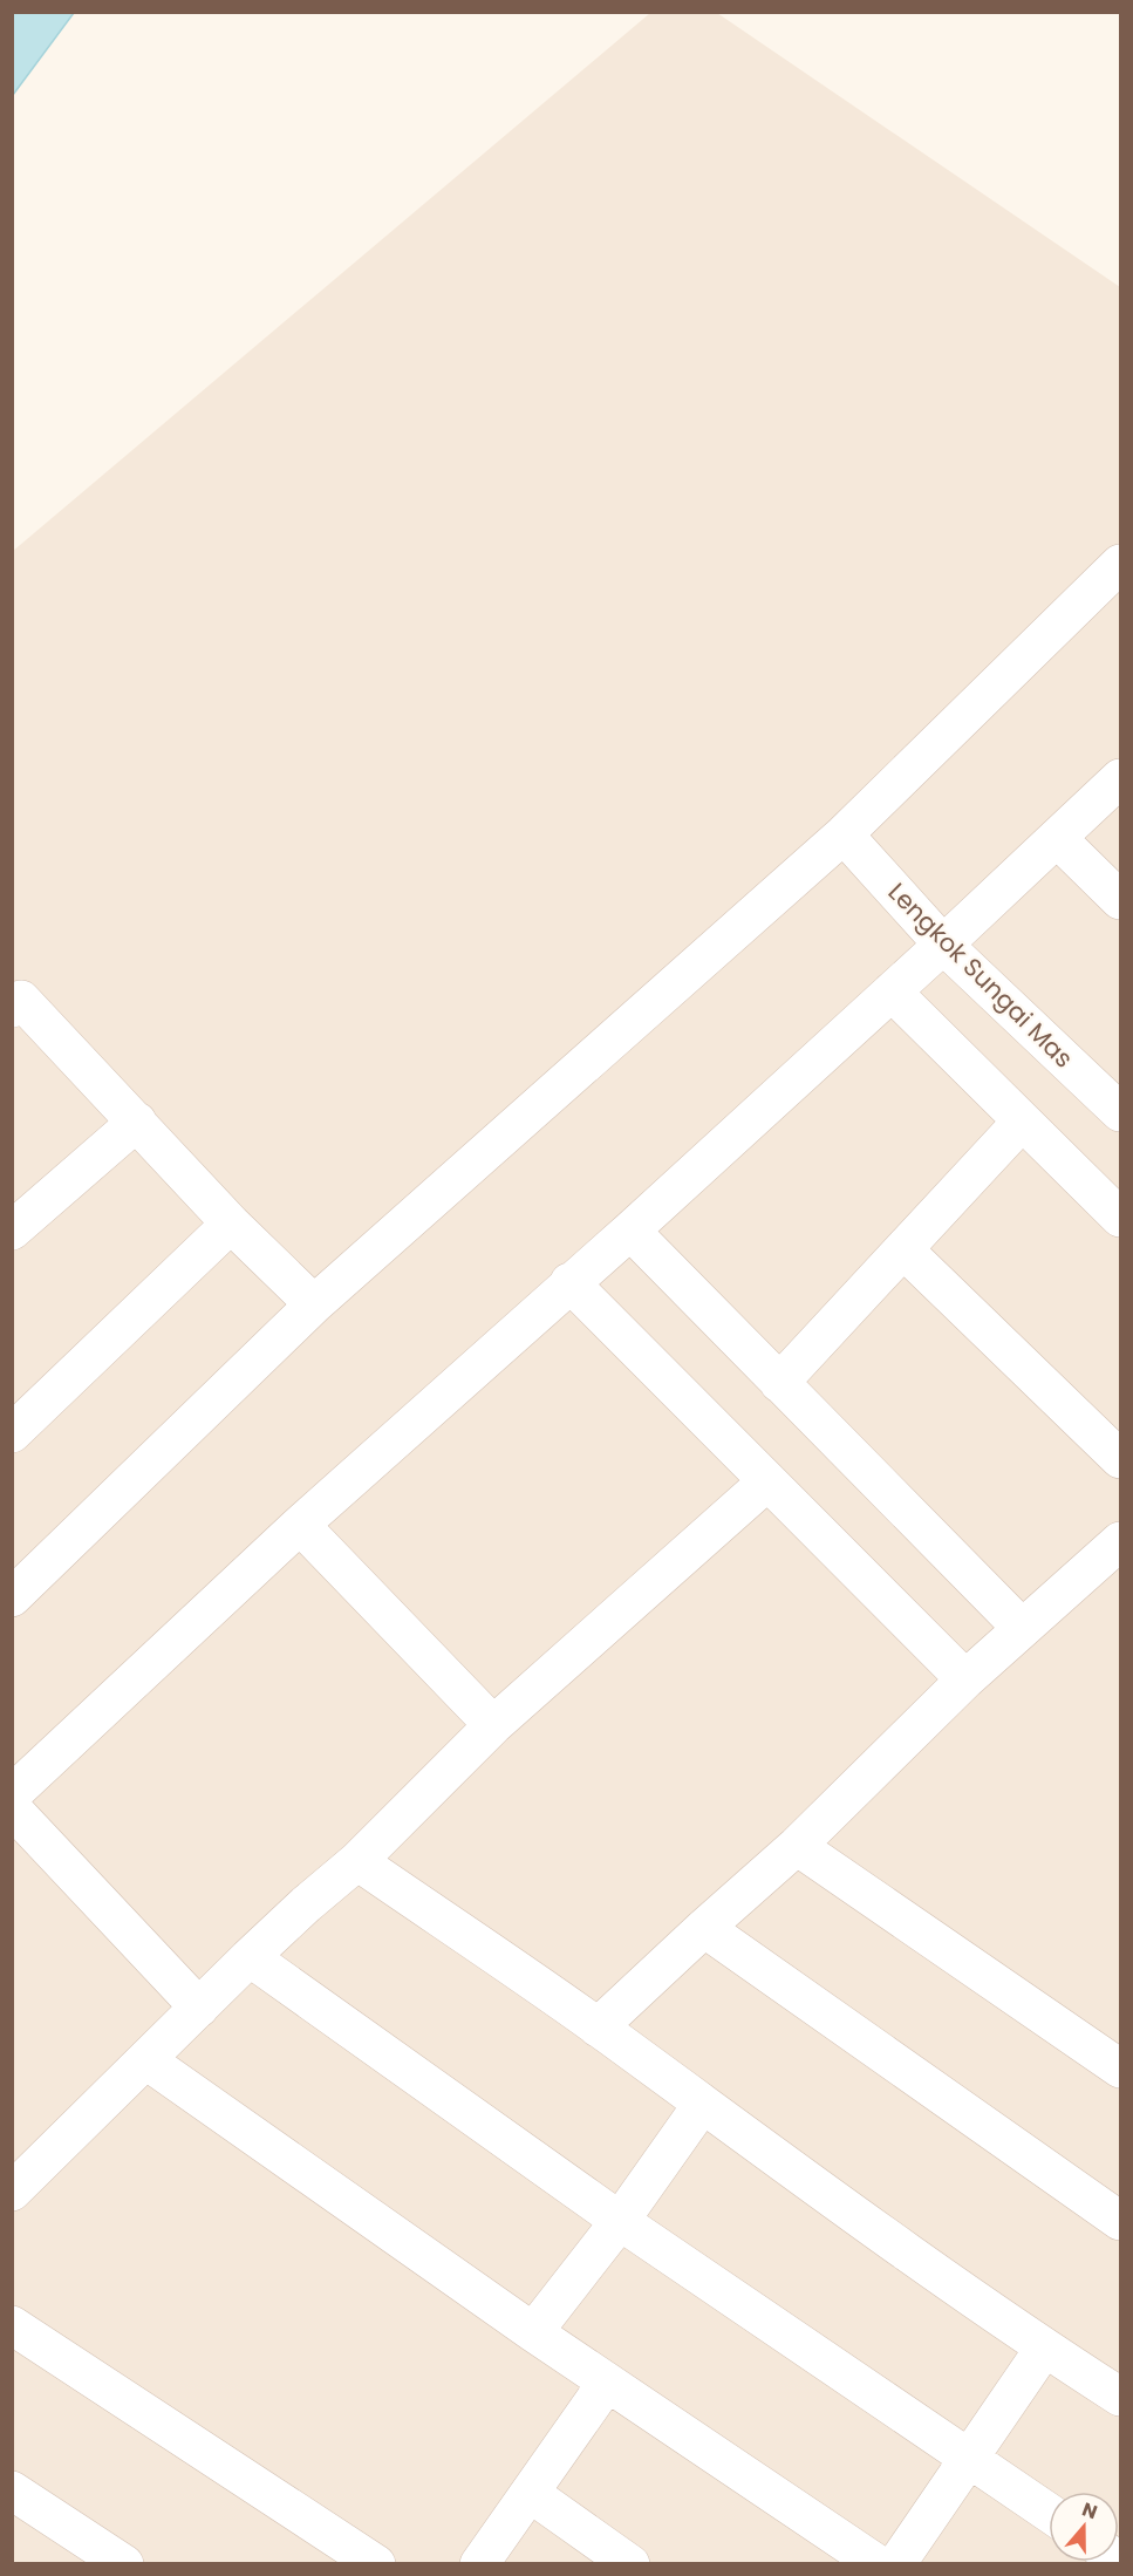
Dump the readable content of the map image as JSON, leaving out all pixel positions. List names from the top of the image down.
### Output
{
  "streets": {
    "street": ["Lengkok Sungai Mas"]
  },
  "north": "top"
}
